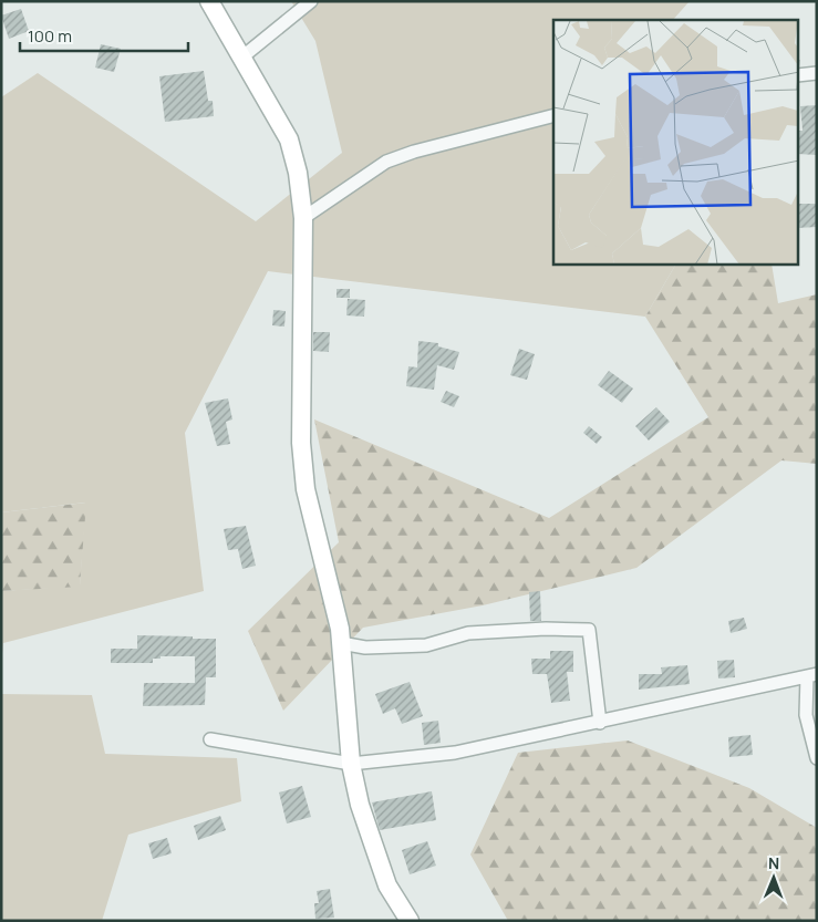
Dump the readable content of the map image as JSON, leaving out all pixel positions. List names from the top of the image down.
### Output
{
  "scale_bar": "100 m",
  "north": "top"
}
